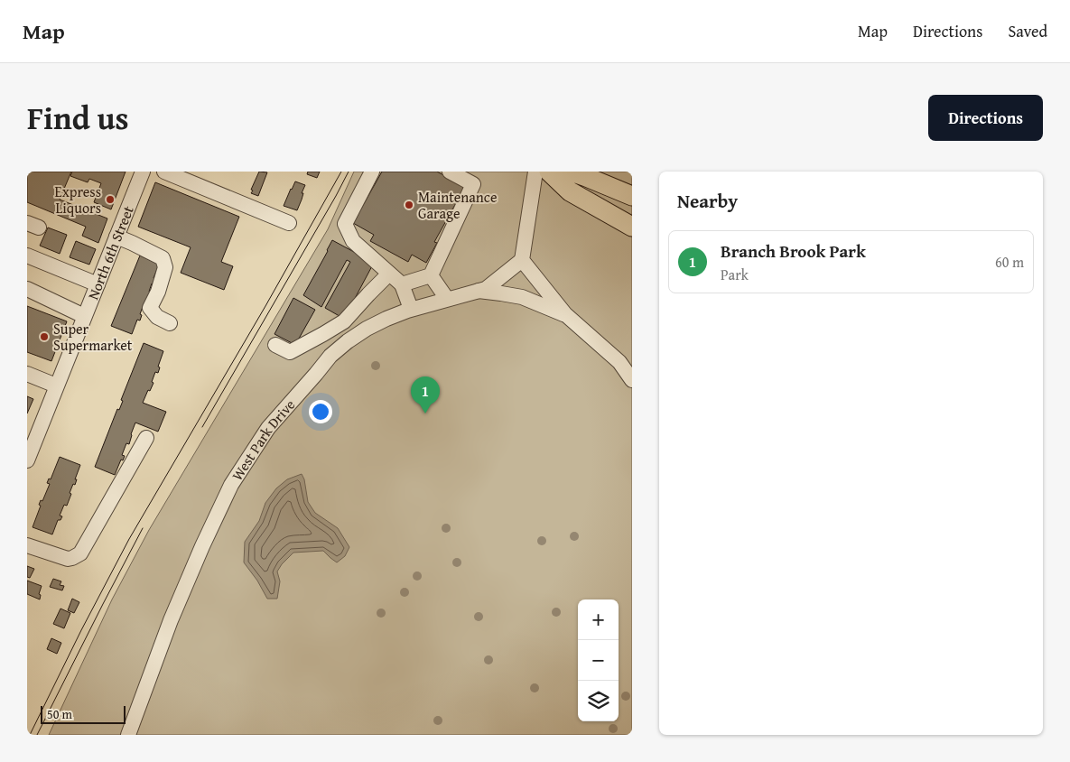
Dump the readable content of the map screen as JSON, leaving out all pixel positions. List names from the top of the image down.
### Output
{
  "streets": {
    "street": ["North 6th Street", "West Park Drive"]
  },
  "places": ["Express Liquors", "Maintenance Garage", "Super Supermarket"],
  "scale_bar": "50 m",
  "page": {
    "header": "Map",
    "nav": ["Map", "Directions", "Saved"],
    "title": "Find us",
    "buttons": "Directions",
    "heading": "Nearby",
    "list": [
      {
        "mark": "1",
        "name": "Branch Brook Park",
        "note": "Park",
        "value": "60 m"
      }
    ],
    "pins": "1",
    "map_buttons": ["+", "−"],
    "scale": "50 m"
  }
}
